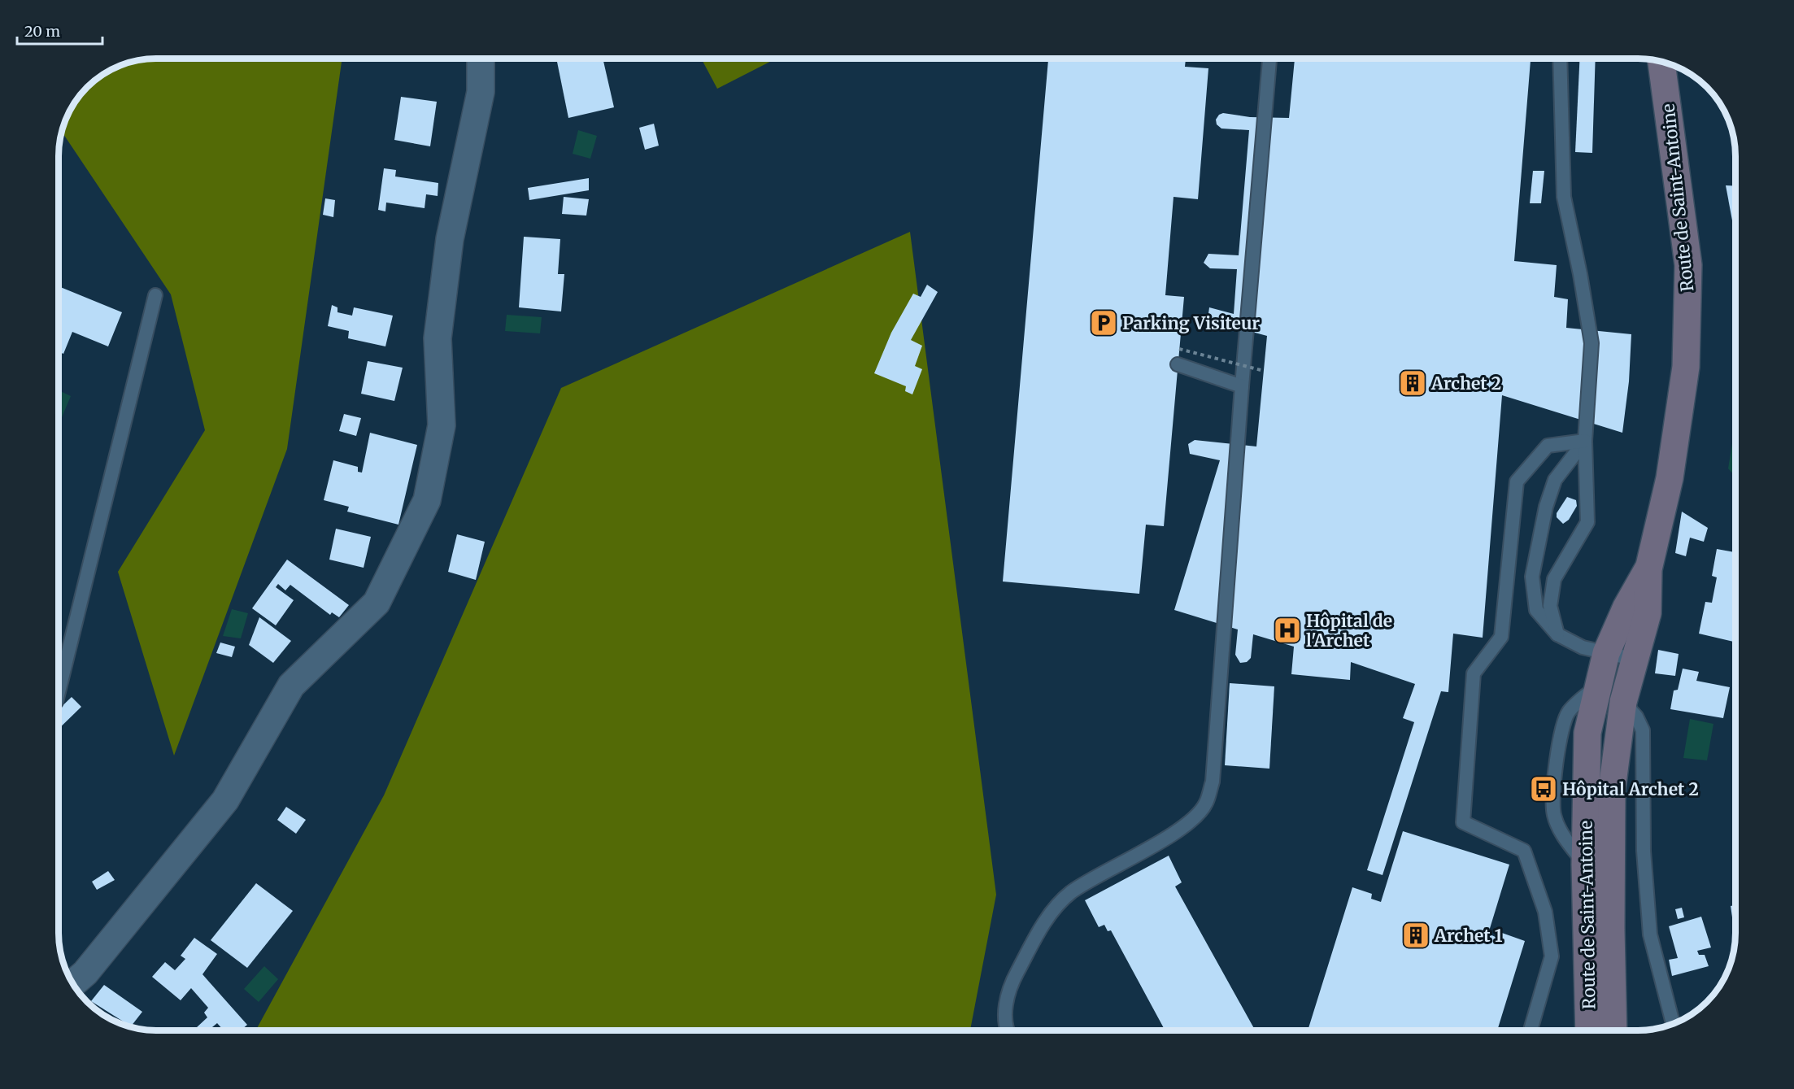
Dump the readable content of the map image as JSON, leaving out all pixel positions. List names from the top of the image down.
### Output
{
  "streets": {
    "street": ["Route de Saint-Antoine"]
  },
  "places": {
    "parking": ["Parking Visiteur"],
    "building": ["Archet 2", "Archet 1"],
    "hospital": ["Hôpital de l'Archet"],
    "bus stop": ["Hôpital Archet 2"]
  },
  "scale_bar": "20 m"
}
